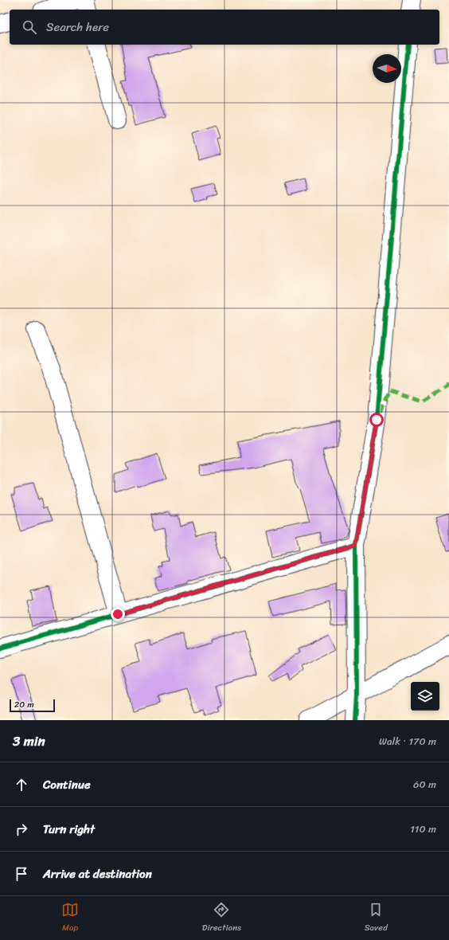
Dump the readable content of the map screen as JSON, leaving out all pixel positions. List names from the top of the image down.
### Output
{
  "scale_bar": "20 m",
  "north": "right",
  "page": {
    "search": "Search here",
    "scale": "20 m",
    "heading": ["3 min", "Walk · 170 m"],
    "list": [
      ["Continue", "60 m"],
      ["Turn right", "110 m"],
      "Arrive at destination"
    ],
    "nav": ["Map", "Directions", "Saved"]
  }
}
